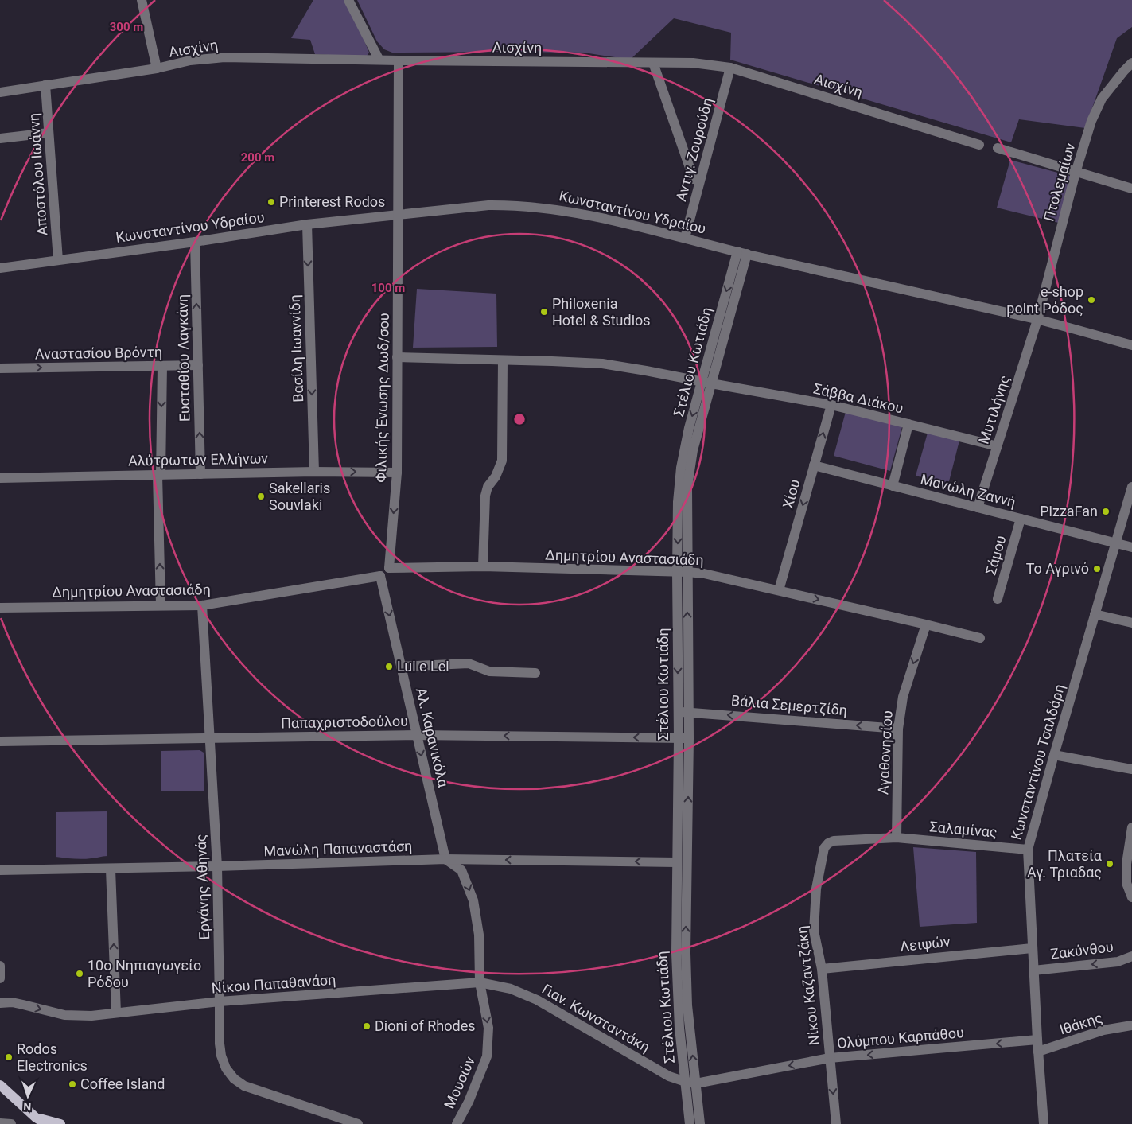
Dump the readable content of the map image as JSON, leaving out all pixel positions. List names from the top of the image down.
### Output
{
  "streets": {
    "street": [
      "Αισχίνη",
      "Αντιγ. Ζουρούδη",
      "Αποστόλου Ιωάννη",
      "Πτολεμαίων",
      "Κωνσταντίνου Υδραίου",
      "Βασίλη Ιωαννίδη",
      "Αναστασίου Βρόντη",
      "Ευσταθίου Λαγκάνη",
      "Στέλιου Κωτιάδη",
      "Φιλικής Ένωσης Δωδ/σου",
      "Σάββα Διάκου",
      "Μυτιλήνης",
      "Αλύτρωτων Ελλήνων",
      "Μανώλη Ζαννή",
      "Χίου",
      "Σάμου",
      "Δημητρίου Αναστασιάδη",
      "Βάλια Σεμερτζίδη",
      "Παπαχριστοδούλου",
      "Αλ. Καρανικόλα",
      "Αγαθονησίου",
      "Κωνσταντίνου Τσαλδάρη",
      "Σαλαμίνας",
      "Μανώλη Παπαναστάση",
      "Εργάνης Αθηνάς",
      "Λειψών",
      "Ζακύνθου",
      "Νίκου Παπαθανάση",
      "Νίκου Καζαντζάκη",
      "Γιαν. Κωνσταντάκη",
      "Ιθάκης",
      "Ολύμπου Καρπάθου",
      "Μουσών"
    ]
  },
  "crossings": [
    ["Αισχίνη", "Αντιγ. Ζουρούδη"],
    ["Αισχίνη", "Αποστόλου Ιωάννη"],
    ["Αισχίνη", "Φιλικής Ένωσης Δωδ/σου"],
    ["Αντιγ. Ζουρούδη", "Κωνσταντίνου Υδραίου"],
    ["Αποστόλου Ιωάννη", "Κωνσταντίνου Υδραίου"],
    ["Πτολεμαίων", "Κωνσταντίνου Υδραίου"],
    ["Πτολεμαίων", "Μυτιλήνης"],
    ["Κωνσταντίνου Υδραίου", "Βασίλη Ιωαννίδη"],
    ["Κωνσταντίνου Υδραίου", "Ευσταθίου Λαγκάνη"],
    ["Κωνσταντίνου Υδραίου", "Στέλιου Κωτιάδη"],
    ["Κωνσταντίνου Υδραίου", "Φιλικής Ένωσης Δωδ/σου"],
    ["Κωνσταντίνου Υδραίου", "Μυτιλήνης"],
    ["Βασίλη Ιωαννίδη", "Αλύτρωτων Ελλήνων"],
    ["Αναστασίου Βρόντη", "Ευσταθίου Λαγκάνη"],
    ["Ευσταθίου Λαγκάνη", "Αλύτρωτων Ελλήνων"],
    ["Στέλιου Κωτιάδη", "Σάββα Διάκου"],
    ["Στέλιου Κωτιάδη", "Δημητρίου Αναστασιάδη"],
    ["Στέλιου Κωτιάδη", "Βάλια Σεμερτζίδη"],
    ["Στέλιου Κωτιάδη", "Παπαχριστοδούλου"],
    ["Στέλιου Κωτιάδη", "Μανώλη Παπαναστάση"],
    ["Στέλιου Κωτιάδη", "Γιαν. Κωνσταντάκη"],
    ["Στέλιου Κωτιάδη", "Ολύμπου Καρπάθου"],
    ["Φιλικής Ένωσης Δωδ/σου", "Σάββα Διάκου"],
    ["Φιλικής Ένωσης Δωδ/σου", "Αλύτρωτων Ελλήνων"],
    ["Φιλικής Ένωσης Δωδ/σου", "Δημητρίου Αναστασιάδη"],
    ["Σάββα Διάκου", "Μυτιλήνης"],
    ["Σάββα Διάκου", "Χίου"],
    ["Μυτιλήνης", "Μανώλη Ζαννή"],
    ["Μανώλη Ζαννή", "Χίου"],
    ["Μανώλη Ζαννή", "Σάμου"],
    ["Μανώλη Ζαννή", "Κωνσταντίνου Τσαλδάρη"],
    ["Χίου", "Δημητρίου Αναστασιάδη"],
    ["Δημητρίου Αναστασιάδη", "Αλ. Καρανικόλα"],
    ["Δημητρίου Αναστασιάδη", "Αγαθονησίου"],
    ["Δημητρίου Αναστασιάδη", "Εργάνης Αθηνάς"],
    ["Βάλια Σεμερτζίδη", "Αγαθονησίου"],
    ["Παπαχριστοδούλου", "Αλ. Καρανικόλα"],
    ["Παπαχριστοδούλου", "Εργάνης Αθηνάς"],
    ["Αλ. Καρανικόλα", "Μανώλη Παπαναστάση"],
    ["Αλ. Καρανικόλα", "Μουσών"],
    ["Αγαθονησίου", "Σαλαμίνας"],
    ["Αγαθονησίου", "Νίκου Καζαντζάκη"],
    ["Κωνσταντίνου Τσαλδάρη", "Σαλαμίνας"],
    ["Κωνσταντίνου Τσαλδάρη", "Λειψών"],
    ["Κωνσταντίνου Τσαλδάρη", "Ζακύνθου"],
    ["Κωνσταντίνου Τσαλδάρη", "Ιθάκης"],
    ["Κωνσταντίνου Τσαλδάρη", "Ολύμπου Καρπάθου"],
    ["Σαλαμίνας", "Νίκου Καζαντζάκη"],
    ["Μανώλη Παπαναστάση", "Εργάνης Αθηνάς"],
    ["Μανώλη Παπαναστάση", "Μουσών"],
    ["Εργάνης Αθηνάς", "Νίκου Παπαθανάση"],
    ["Λειψών", "Νίκου Καζαντζάκη"],
    ["Νίκου Παπαθανάση", "Γιαν. Κωνσταντάκη"],
    ["Νίκου Παπαθανάση", "Μουσών"],
    ["Νίκου Καζαντζάκη", "Ολύμπου Καρπάθου"],
    ["Γιαν. Κωνσταντάκη", "Ολύμπου Καρπάθου"],
    ["Γιαν. Κωνσταντάκη", "Μουσών"]
  ],
  "one_way": [
    "Βασίλη Ιωαννίδη",
    "Αναστασίου Βρόντη",
    "Βάλια Σεμερτζίδη",
    "Αλ. Καρανικόλα",
    "Αγαθονησίου",
    "Ζακύνθου",
    "Ολύμπου Καρπάθου",
    "Μουσών"
  ],
  "places": [
    "Printerest Rodos",
    "e-shop point Ρόδος",
    "Philoxenia Hotel & Studios",
    "Sakellaris Souvlaki",
    "PizzaFan",
    "Το Αγρινό",
    "Lui e Lei",
    "Πλατεία Αγ. Τριαδας",
    "10ο Νηπιαγωγείο Ρόδου",
    "Dioni of Rhodes",
    "Rodos Electronics",
    "Coffee Island"
  ],
  "north": "bottom",
  "rings": ["300 m", "200 m", "100 m"]
}
